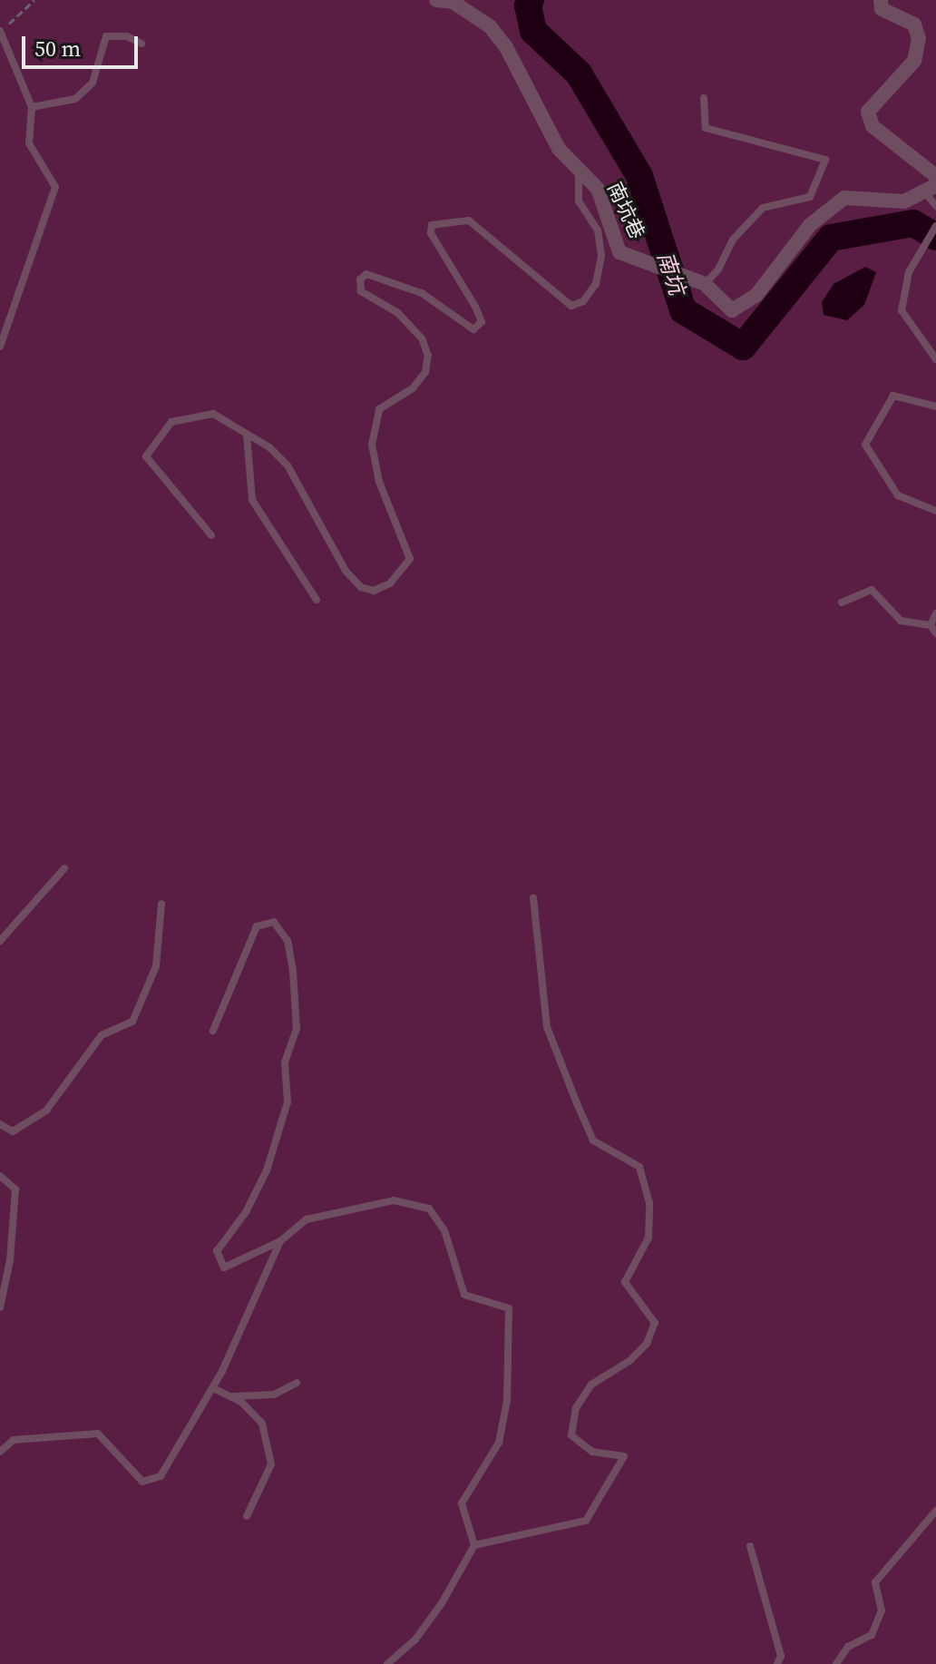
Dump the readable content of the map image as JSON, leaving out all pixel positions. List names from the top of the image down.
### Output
{
  "streets": {
    "street": ["南坑巷"]
  },
  "water": ["南坑"],
  "scale_bar": "50 m"
}
